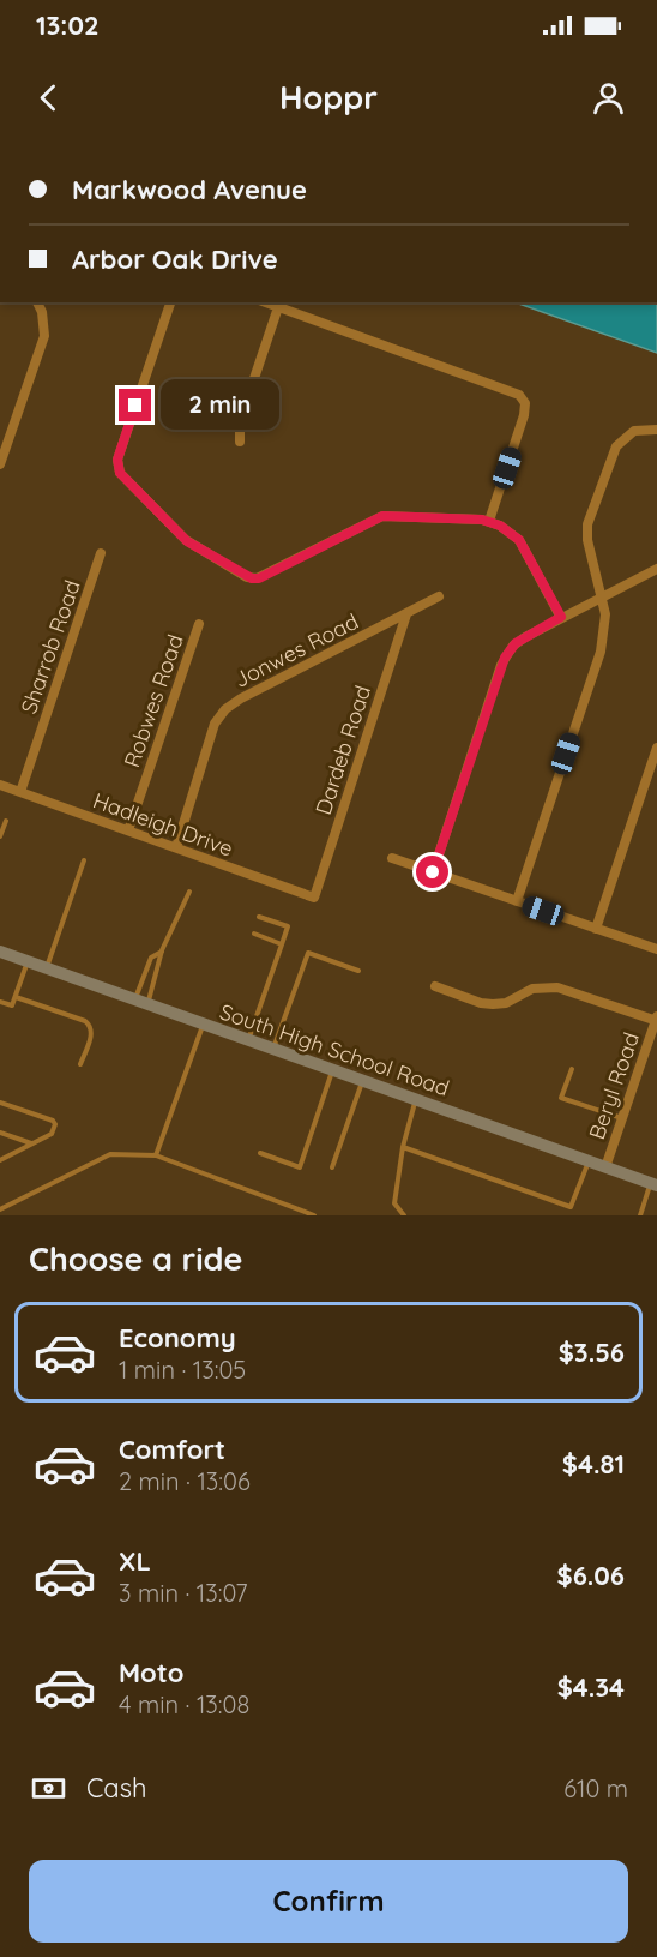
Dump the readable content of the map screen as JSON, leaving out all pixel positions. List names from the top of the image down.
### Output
{
  "streets": {
    "street": [
      "Sharrob Road",
      "Jonwes Road",
      "Robwes Road",
      "Dardeb Road",
      "Hadleigh Drive",
      "South High School Road",
      "Beryl Road"
    ]
  },
  "crossings": [
    ["Sharrob Road", "Hadleigh Drive"],
    ["Jonwes Road", "Dardeb Road"],
    ["Jonwes Road", "Hadleigh Drive"],
    ["Robwes Road", "Hadleigh Drive"],
    ["Dardeb Road", "Hadleigh Drive"],
    ["South High School Road", "Beryl Road"]
  ],
  "page": {
    "status": "13:02",
    "header": "Hoppr",
    "banner": ["Markwood Avenue", "Arbor Oak Drive"],
    "bubble": "2 min",
    "heading": "Choose a ride",
    "list": [
      {
        "name": "Economy",
        "note": "1 min · 13:05",
        "value": "$3.56"
      },
      {
        "name": "Comfort",
        "note": "2 min · 13:06",
        "value": "$4.81"
      },
      {
        "name": "XL",
        "note": "3 min · 13:07",
        "value": "$6.06"
      },
      {
        "name": "Moto",
        "note": "4 min · 13:08",
        "value": "$4.34"
      }
    ],
    "pay": ["Cash", "610 m"],
    "buttons": "Confirm"
  }
}
